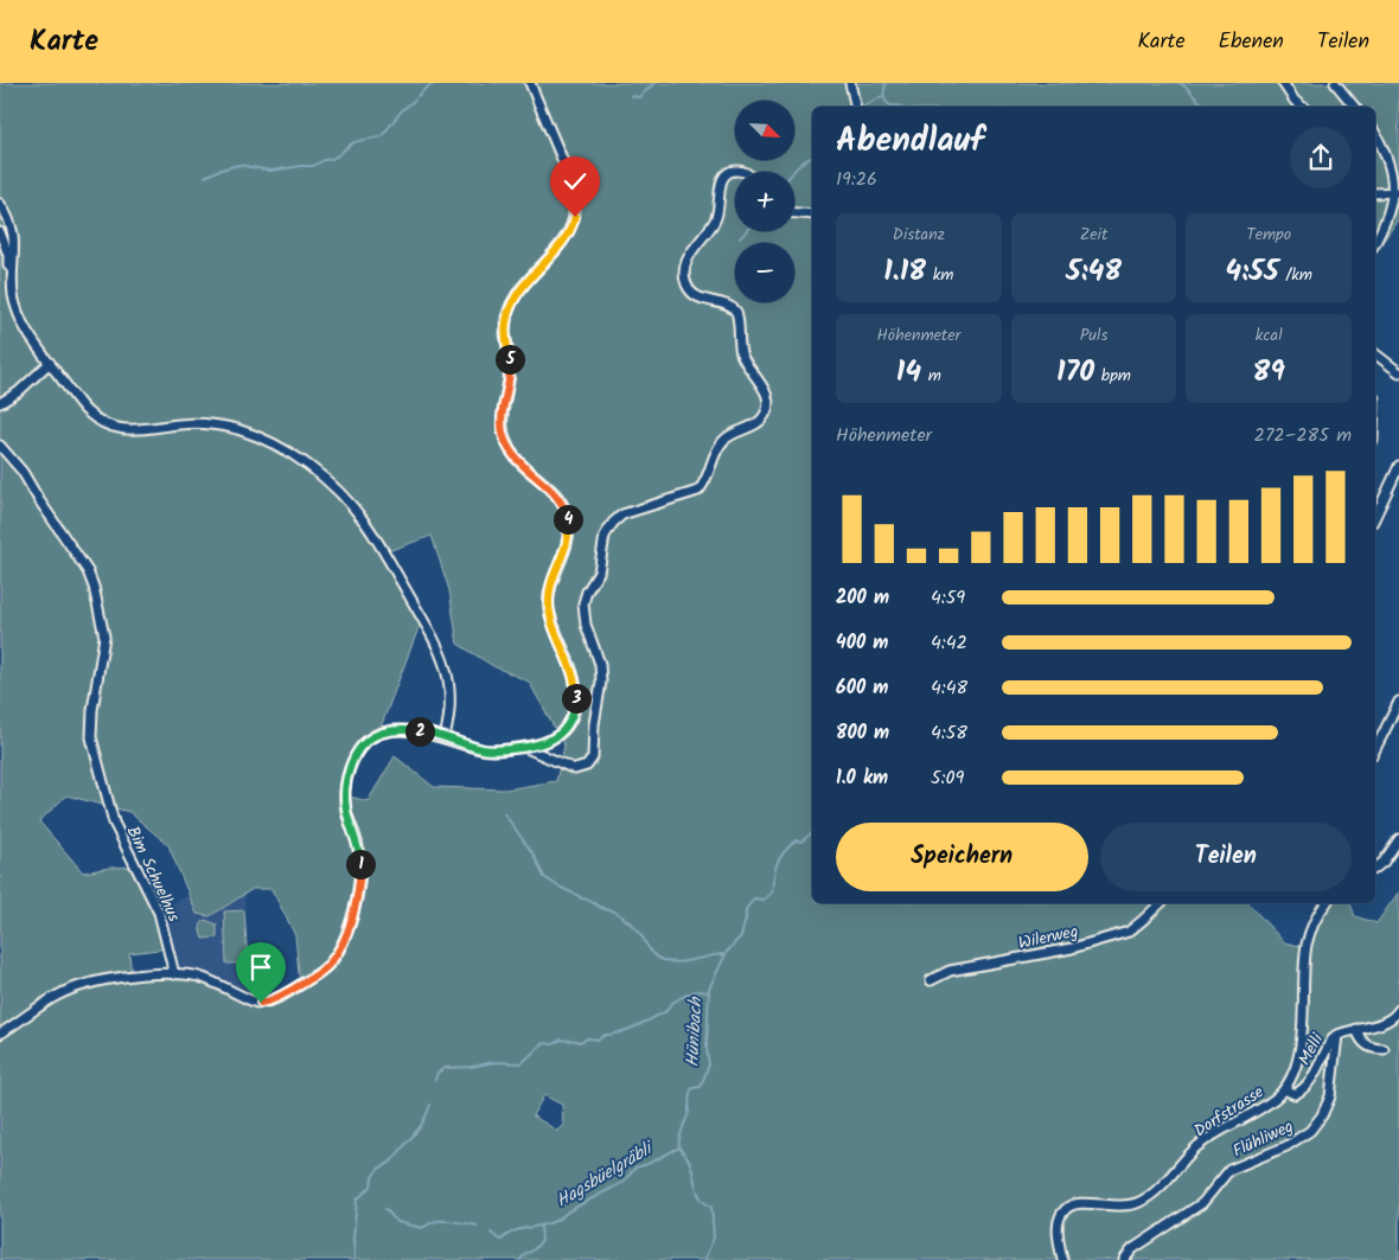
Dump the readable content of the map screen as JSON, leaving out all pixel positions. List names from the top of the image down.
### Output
{
  "streets": {
    "street": [
      "Bim Schuelhus",
      "Wilerweg",
      "Melli",
      "Dorfstrasse",
      "Flühliweg"
    ]
  },
  "crossings": [
    ["Melli", "Dorfstrasse"],
    ["Melli", "Flühliweg"]
  ],
  "water": ["Hünibach", "Hagsbüelgräbli"],
  "north": "bottom right",
  "page": {
    "header": "Karte",
    "nav": ["Karte", "Ebenen", "Teilen"],
    "map_buttons": ["+", "−"],
    "heading": ["Abendlauf", "19:26"],
    "stats": [
      ["Distanz", "1.18 km"],
      ["Zeit", "5:48"],
      ["Tempo", "4:55 /km"],
      ["Höhenmeter", "14 m"],
      ["Puls", "170 bpm"],
      ["kcal", "89"]
    ],
    "pins": [
      "5",
      "4",
      "3",
      "2",
      "1"
    ],
    "chart": ["Höhenmeter", "272–285 m"],
    "list": [
      {
        "name": "200 m",
        "note": "4:59"
      },
      {
        "name": "400 m",
        "note": "4:42"
      },
      {
        "name": "600 m",
        "note": "4:48"
      },
      {
        "name": "800 m",
        "note": "4:58"
      },
      {
        "name": "1.0 km",
        "note": "5:09"
      }
    ],
    "buttons": ["Speichern", "Teilen"]
  }
}
